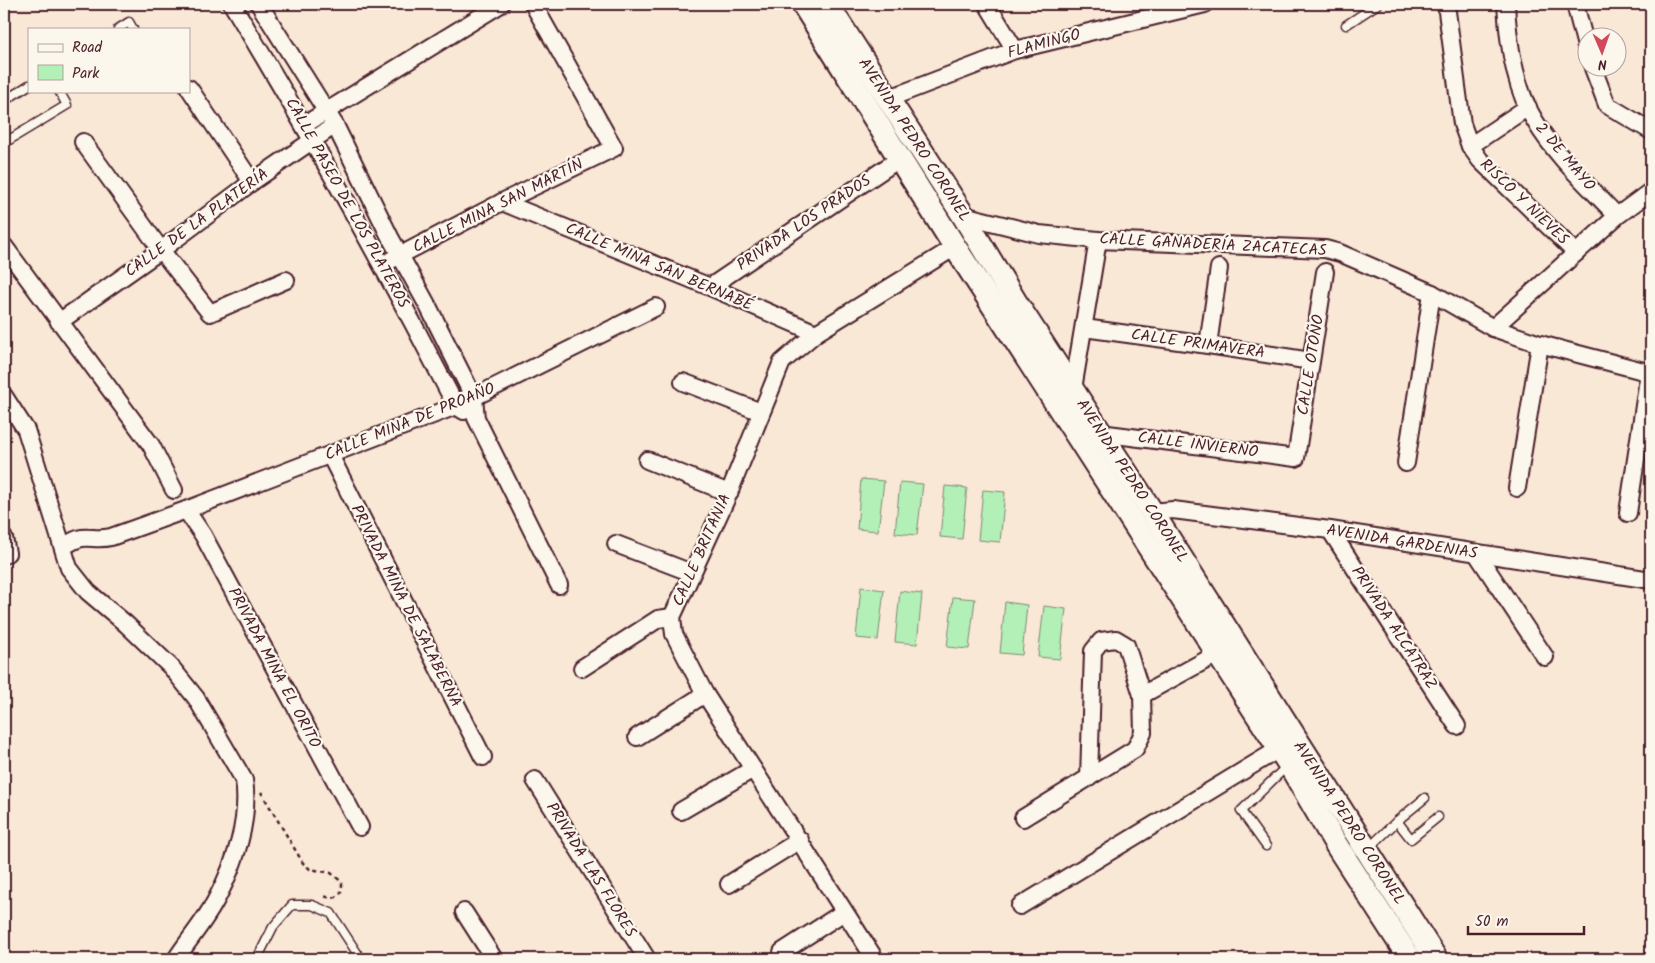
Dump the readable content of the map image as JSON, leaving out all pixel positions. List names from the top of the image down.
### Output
{
  "streets": {
    "main road": ["AVENIDA PEDRO CORONEL"],
    "street": [
      "FLAMINGO",
      "2 DE MAYO",
      "RISCO Y NIEVES",
      "CALLE PASEO DE LOS PLATEROS",
      "CALLE MINA SAN MARTÍN",
      "CALLE DE LA PLATERÍA",
      "PRIVADA LOS PRADOS",
      "CALLE GANADERÍA ZACATECAS",
      "CALLE MINA SAN BERNABÉ",
      "CALLE PRIMAVERA",
      "CALLE OTOÑO",
      "CALLE MINA DE PROAÑO",
      "CALLE INVIERNO",
      "AVENIDA GARDENIAS",
      "CALLE BRITANIA",
      "PRIVADA MINA DE SALABERNA",
      "PRIVADA ALCATRAZ",
      "PRIVADA MINA EL ORITO",
      "PRIVADA LAS FLORES"
    ]
  },
  "crossings": [
    ["FLAMINGO", "AVENIDA PEDRO CORONEL"],
    ["AVENIDA PEDRO CORONEL", "PRIVADA LOS PRADOS"],
    ["AVENIDA PEDRO CORONEL", "CALLE GANADERÍA ZACATECAS"],
    ["AVENIDA PEDRO CORONEL", "CALLE INVIERNO"],
    ["AVENIDA PEDRO CORONEL", "AVENIDA GARDENIAS"],
    ["AVENIDA PEDRO CORONEL", "CALLE BRITANIA"],
    ["CALLE PASEO DE LOS PLATEROS", "CALLE MINA SAN MARTÍN"],
    ["CALLE PASEO DE LOS PLATEROS", "CALLE DE LA PLATERÍA"],
    ["CALLE PASEO DE LOS PLATEROS", "CALLE MINA DE PROAÑO"],
    ["CALLE MINA SAN MARTÍN", "CALLE MINA SAN BERNABÉ"],
    ["PRIVADA LOS PRADOS", "CALLE MINA SAN BERNABÉ"],
    ["CALLE MINA SAN BERNABÉ", "CALLE BRITANIA"],
    ["CALLE PRIMAVERA", "CALLE OTOÑO"],
    ["CALLE OTOÑO", "CALLE INVIERNO"],
    ["CALLE MINA DE PROAÑO", "PRIVADA MINA DE SALABERNA"],
    ["CALLE MINA DE PROAÑO", "PRIVADA MINA EL ORITO"],
    ["AVENIDA GARDENIAS", "PRIVADA ALCATRAZ"]
  ],
  "legend": ["Road", "Park"],
  "scale_bar": "50 m",
  "north": "bottom"
}
